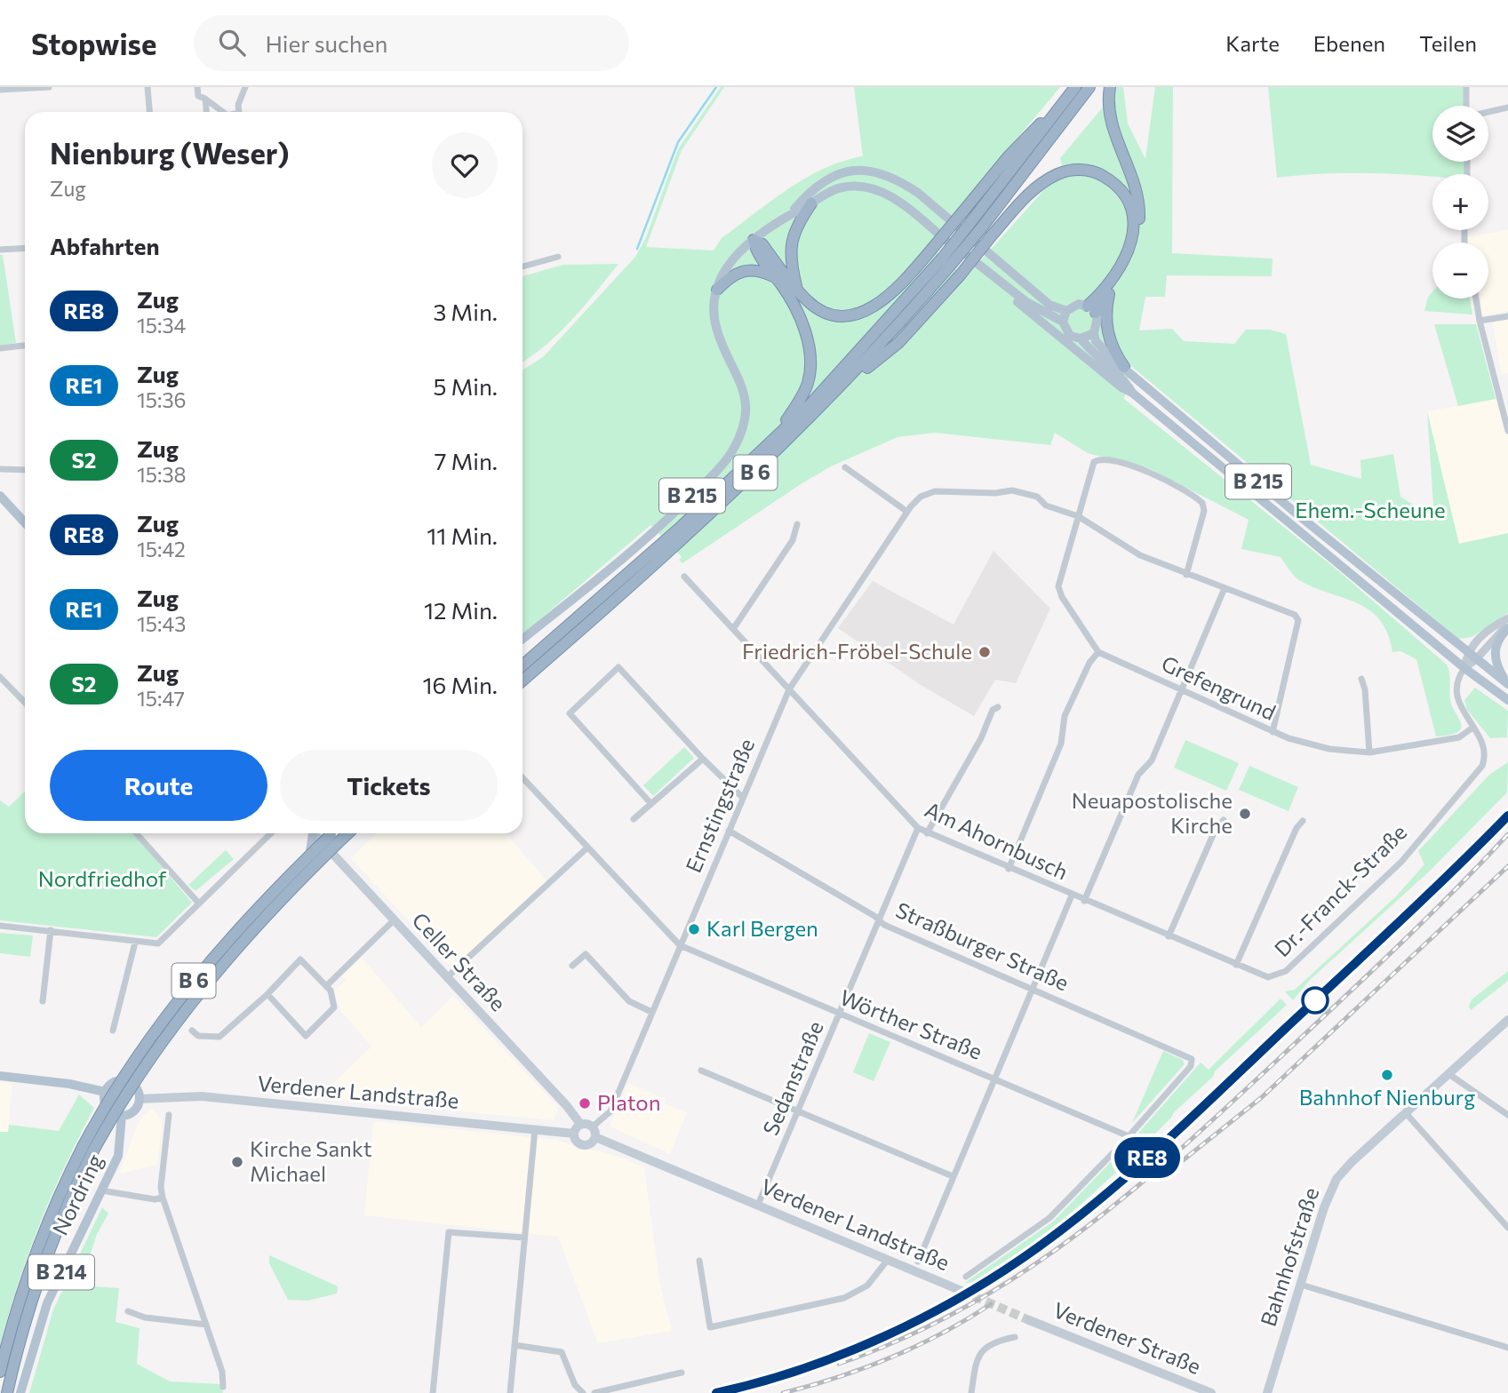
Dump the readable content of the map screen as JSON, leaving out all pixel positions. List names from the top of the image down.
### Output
{
  "streets": {
    "highway": ["B 6"],
    "main road": [
      "B 215",
      "Celler Straße",
      "Verdener Landstraße",
      "Nordring",
      "Bahnhofstraße",
      "B 214",
      "Verdener Straße"
    ],
    "street": [
      "Grefengrund",
      "Ernstingstraße",
      "Am Ahornbusch",
      "Dr.-Franck-Straße",
      "Straßburger Straße",
      "Wörther Straße",
      "Sedanstraße"
    ]
  },
  "crossings": [
    ["B 215", "Dr.-Franck-Straße"],
    ["Grefengrund", "Ernstingstraße"],
    ["Grefengrund", "Dr.-Franck-Straße"],
    ["Ernstingstraße", "Am Ahornbusch"],
    ["Ernstingstraße", "Straßburger Straße"],
    ["Ernstingstraße", "Celler Straße"],
    ["Ernstingstraße", "Wörther Straße"],
    ["Ernstingstraße", "Verdener Landstraße"],
    ["Am Ahornbusch", "Dr.-Franck-Straße"],
    ["Am Ahornbusch", "Sedanstraße"],
    ["Straßburger Straße", "Wörther Straße"],
    ["Straßburger Straße", "Sedanstraße"],
    ["Celler Straße", "Verdener Landstraße"],
    ["Wörther Straße", "Sedanstraße"],
    ["Sedanstraße", "Verdener Landstraße"],
    ["Verdener Landstraße", "Nordring"]
  ],
  "parks": ["Ehem.-Scheune", "Nordfriedhof"],
  "places": [
    "Friedrich-Fröbel-Schule",
    "Neuapostolische Kirche",
    "Karl Bergen",
    "Bahnhof Nienburg",
    "Platon",
    "Kirche Sankt Michael"
  ],
  "page": {
    "header": "Stopwise",
    "search": "Hier suchen",
    "nav": ["Karte", "Ebenen", "Teilen"],
    "on_map": "RE8",
    "map_buttons": ["+", "−"],
    "heading": [
      ["Nienburg (Weser)", "Zug"],
      "Abfahrten"
    ],
    "list": [
      {
        "mark": "RE8",
        "name": "Zug",
        "note": "15:34",
        "value": "3 Min."
      },
      {
        "mark": "RE1",
        "name": "Zug",
        "note": "15:36",
        "value": "5 Min."
      },
      {
        "mark": "S2",
        "name": "Zug",
        "note": "15:38",
        "value": "7 Min."
      },
      {
        "mark": "RE8",
        "name": "Zug",
        "note": "15:42",
        "value": "11 Min."
      },
      {
        "mark": "RE1",
        "name": "Zug",
        "note": "15:43",
        "value": "12 Min."
      },
      {
        "mark": "S2",
        "name": "Zug",
        "note": "15:47",
        "value": "16 Min."
      }
    ],
    "buttons": ["Route", "Tickets"]
  }
}
